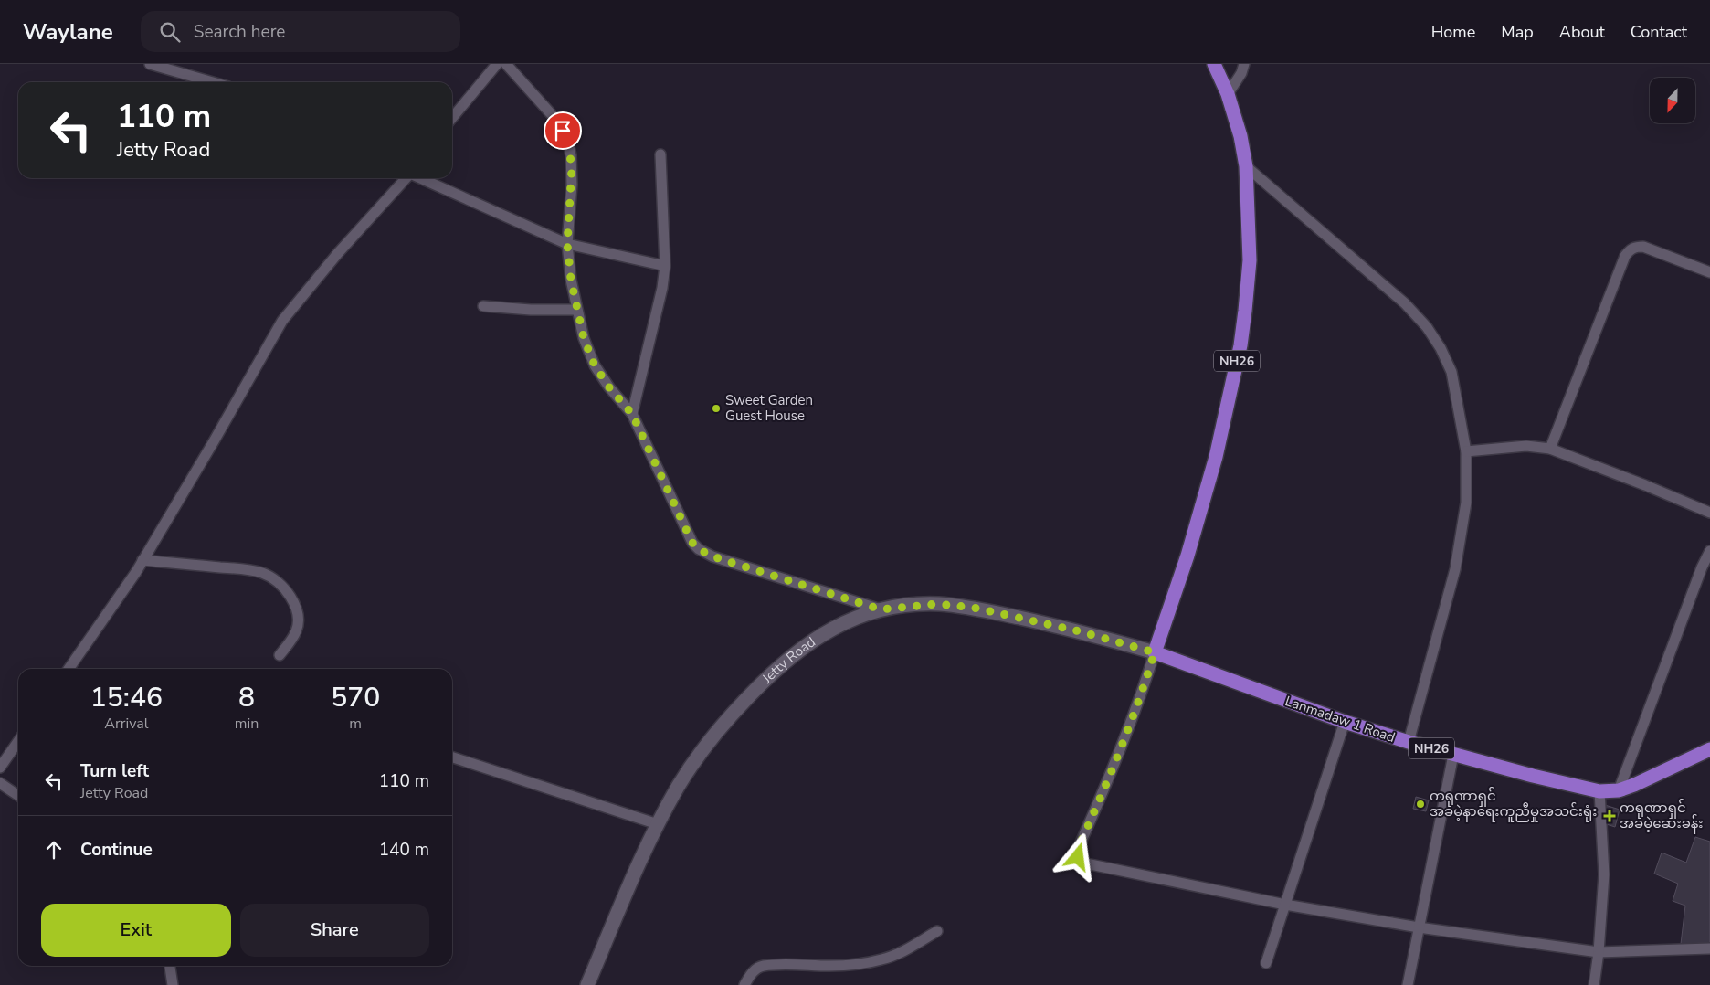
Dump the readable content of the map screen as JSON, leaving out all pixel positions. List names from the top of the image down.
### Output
{
  "streets": {
    "highway": ["NH26", "Lanmadaw 1 Road"],
    "street": ["Jetty Road"]
  },
  "crossings": [
    ["NH26", "Jetty Road"],
    ["NH26", "Lanmadaw 1 Road"],
    ["Jetty Road", "Lanmadaw 1 Road"]
  ],
  "places": {
    "other": ["Sweet Garden Guest House", "ကရုဏာရှင် အခမဲ့နာရေးကူညီမှုအသင်းရုံး"],
    "health": ["ကရုဏာရှင် အခမဲ့ဆေးခန်း"]
  },
  "north": "bottom",
  "page": {
    "header": "Waylane",
    "search": "Search here",
    "nav": [
      "Home",
      "Map",
      "About",
      "Contact"
    ],
    "turn": ["110 m", "Jetty Road"],
    "eta": [
      "15:46",
      "Arrival",
      "8",
      "min",
      "570",
      "m"
    ],
    "list": [
      {
        "name": "Turn left",
        "note": "Jetty Road",
        "value": "110 m"
      },
      {
        "name": "Continue",
        "value": "140 m"
      }
    ],
    "buttons": ["Exit", "Share"]
  }
}
